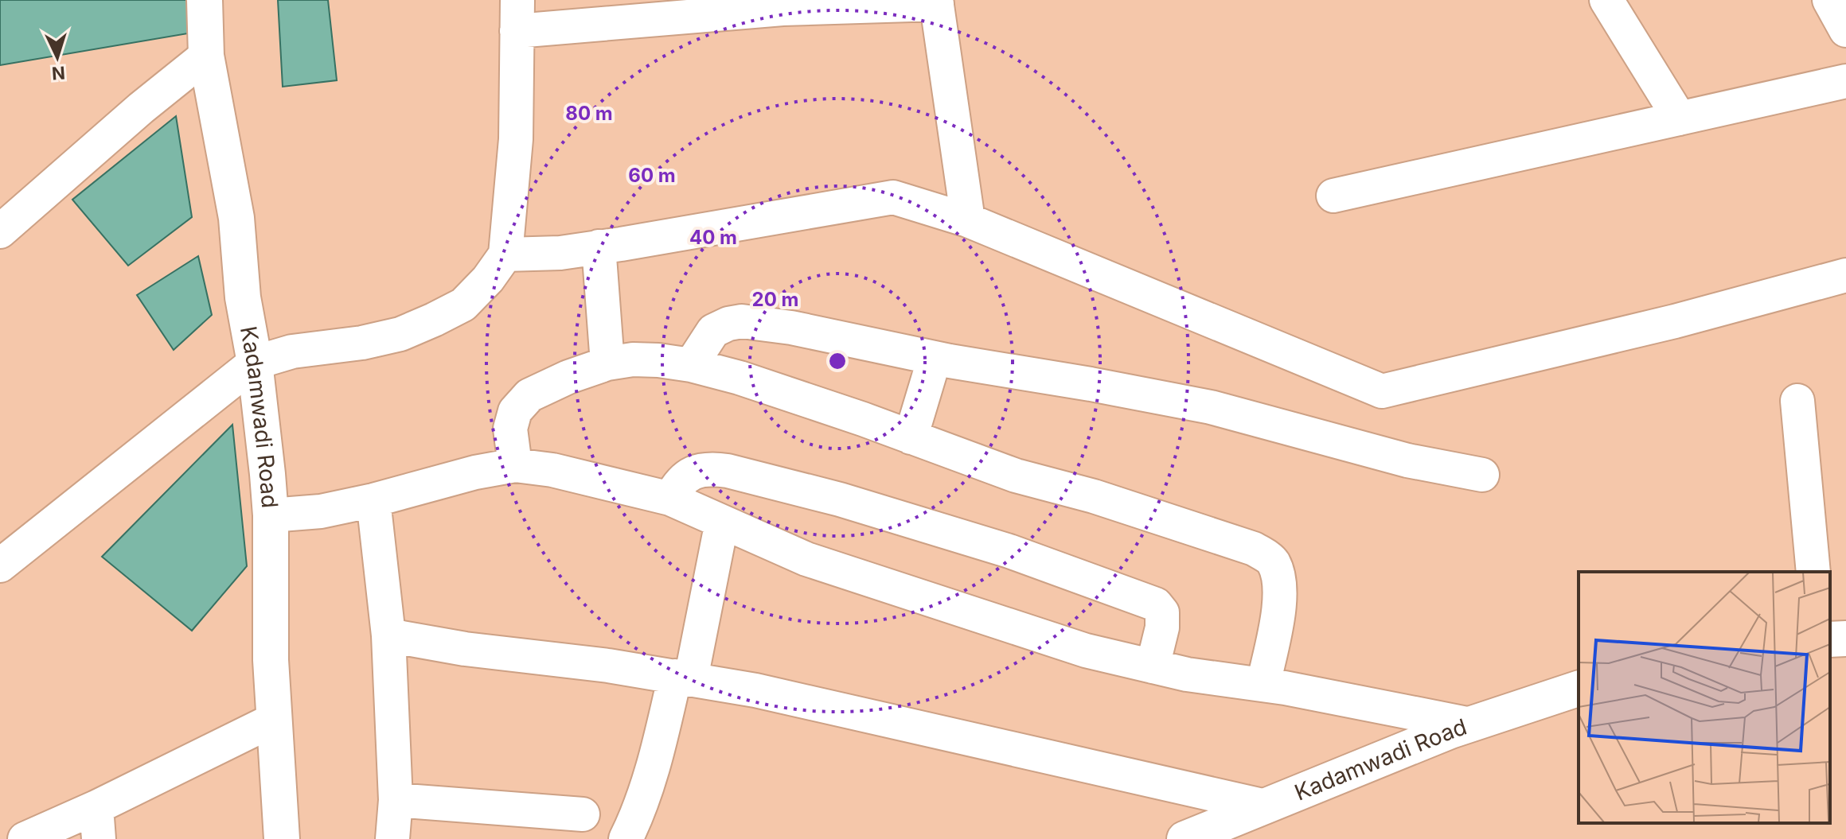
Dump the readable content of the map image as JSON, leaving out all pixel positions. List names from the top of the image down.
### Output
{
  "streets": {
    "street": ["Kadamwadi Road"]
  },
  "north": "bottom",
  "rings": [
    "80 m",
    "60 m",
    "40 m",
    "20 m"
  ]
}
